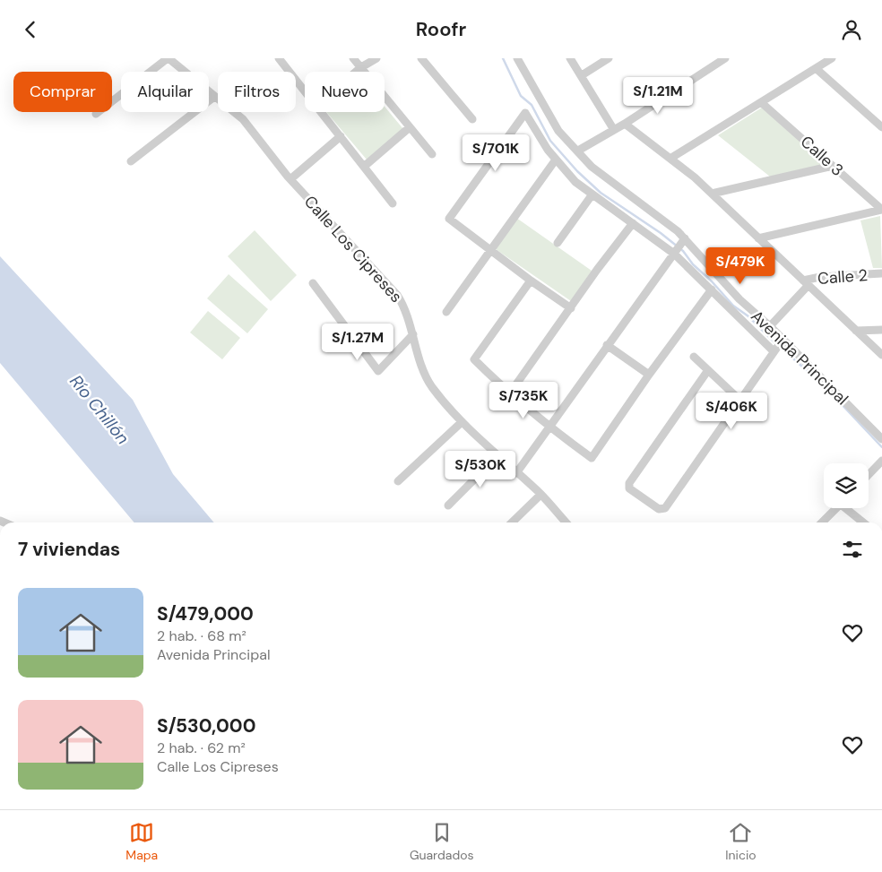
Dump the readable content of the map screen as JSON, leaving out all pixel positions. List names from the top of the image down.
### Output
{
  "streets": {
    "street": [
      "Calle 3",
      "Calle Los Cipreses",
      "Calle 2",
      "Avenida Principal"
    ]
  },
  "water": ["Río Chillón"],
  "page": {
    "header": "Roofr",
    "chip": [
      "Comprar",
      "Alquilar",
      "Filtros",
      "Nuevo"
    ],
    "price": [
      "S/1.21M",
      "S/701K",
      "S/479K",
      "S/1.27M",
      "S/735K",
      "S/406K",
      "S/530K"
    ],
    "heading": "7 viviendas",
    "list": [
      {
        "name": "S/479,000",
        "note": "2 hab. · 68 m² · Avenida Principal"
      },
      {
        "name": "S/530,000",
        "note": "2 hab. · 62 m² · Calle Los Cipreses"
      }
    ],
    "tabs": ["Mapa", "Guardados", "Inicio"]
  }
}
